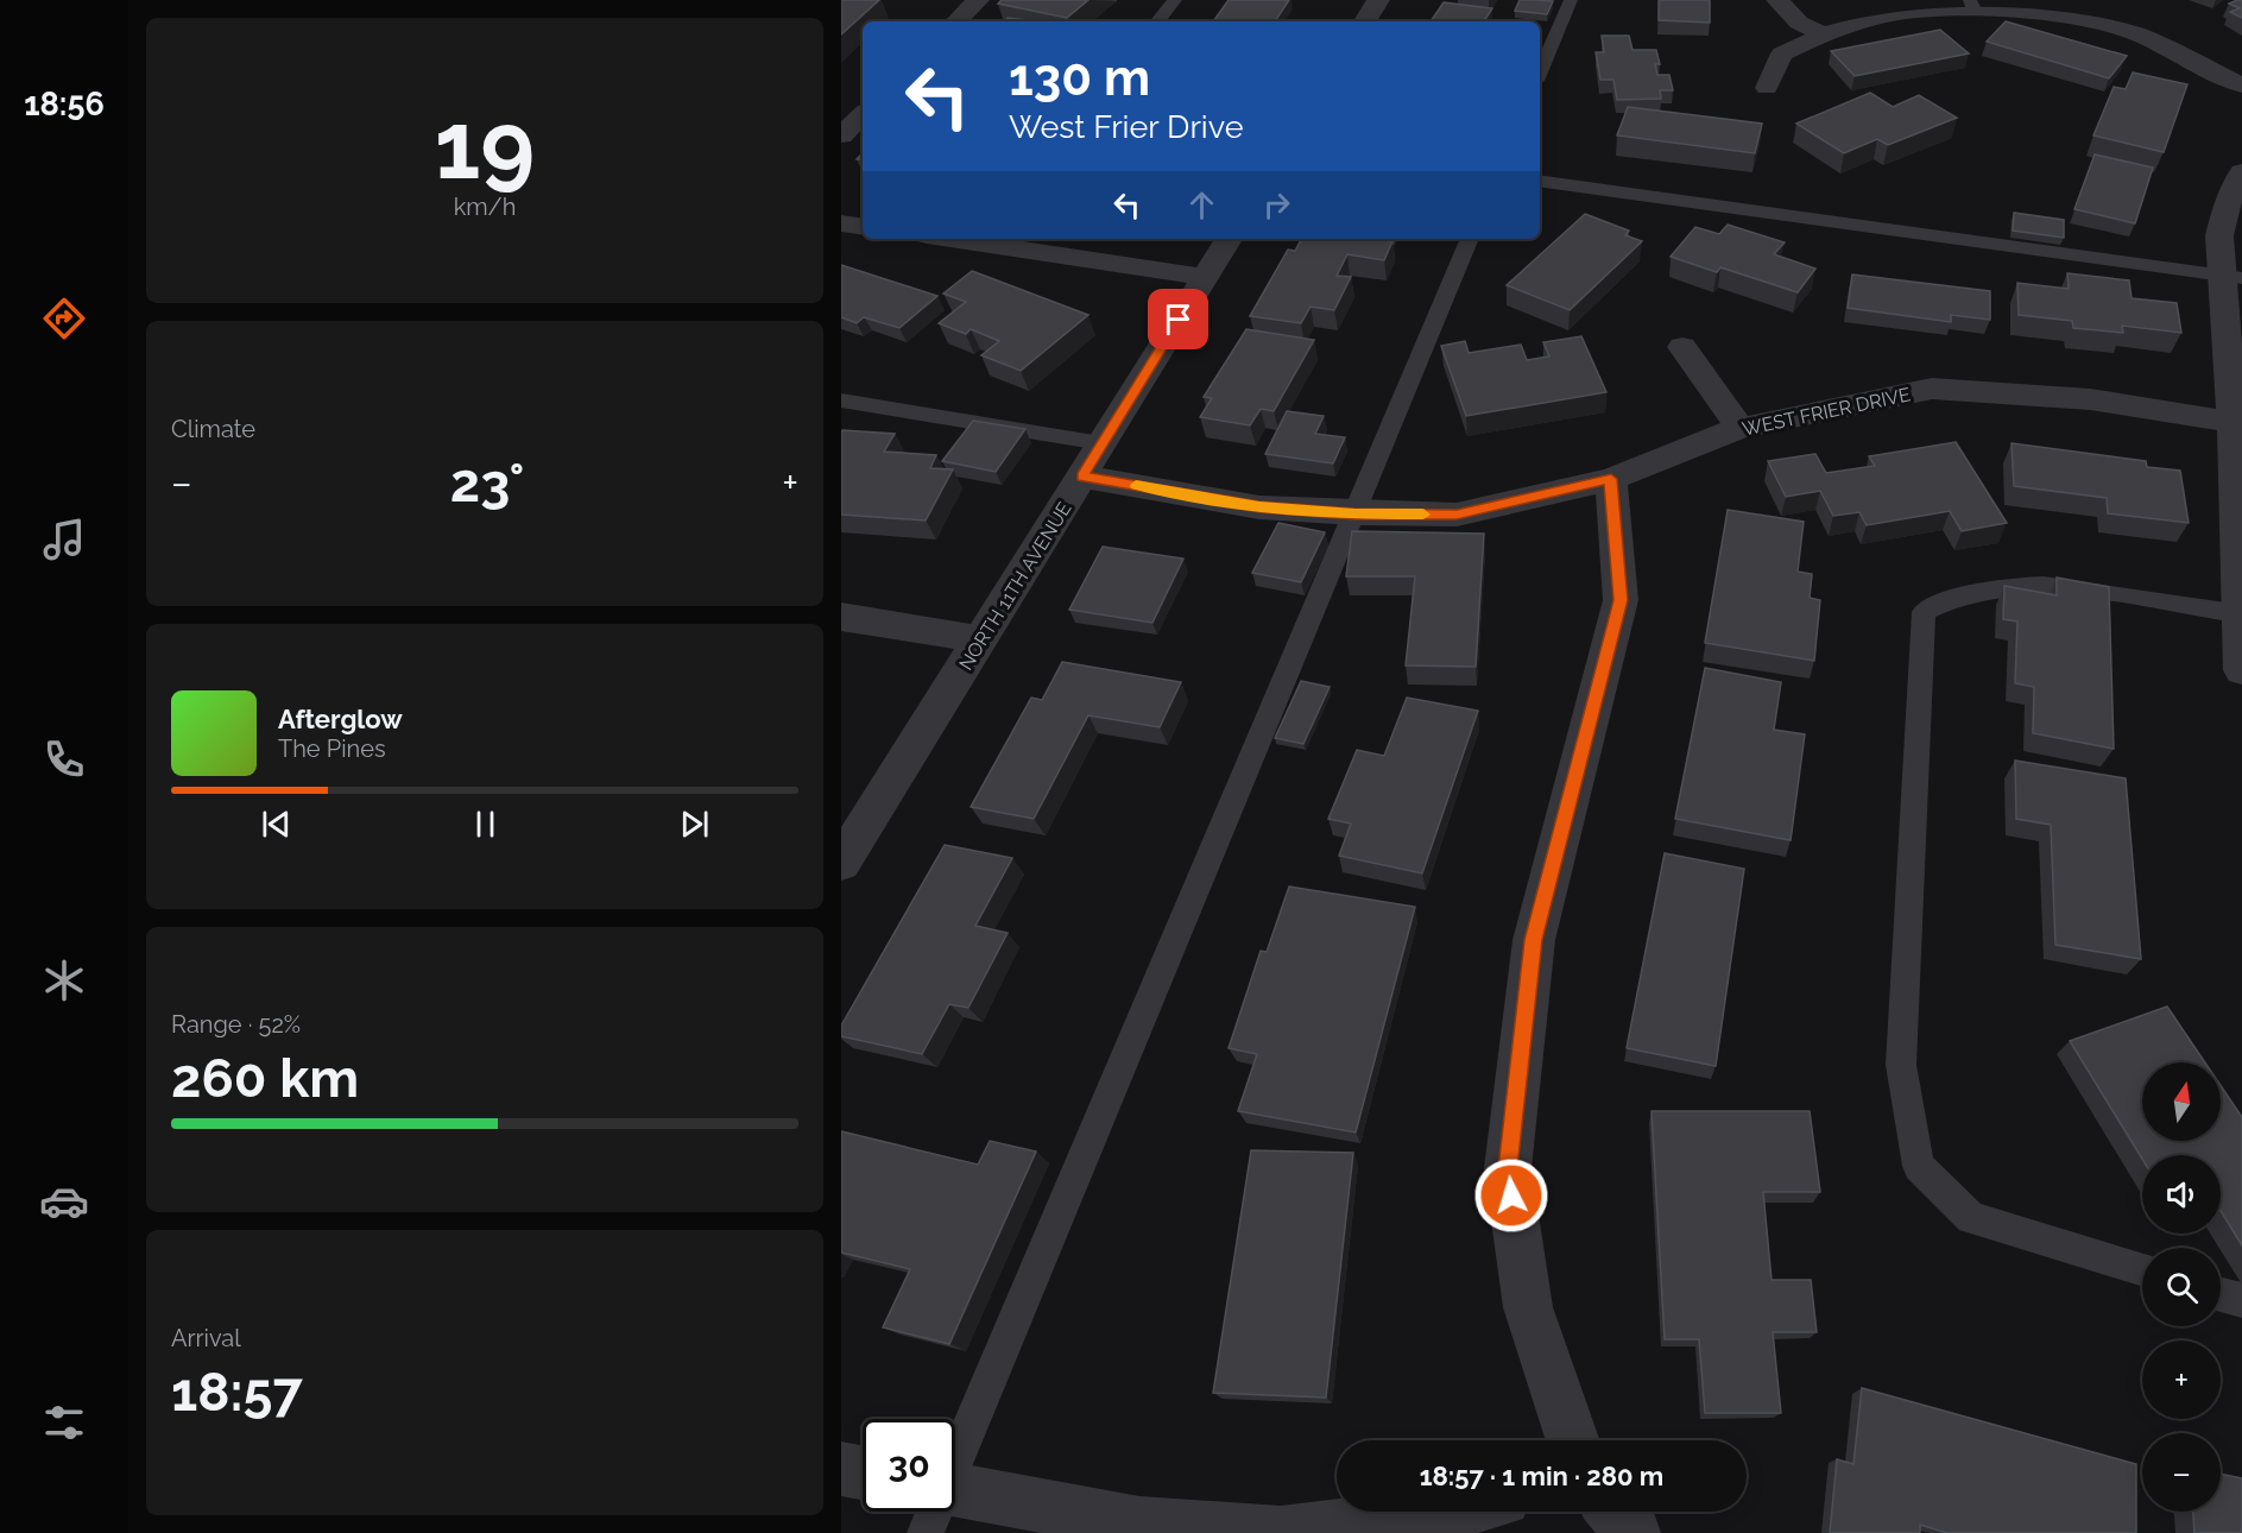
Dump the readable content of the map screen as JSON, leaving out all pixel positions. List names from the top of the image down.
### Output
{
  "streets": {
    "street": ["WEST FRIER DRIVE", "NORTH 11TH AVENUE"]
  },
  "crossings": [
    ["WEST FRIER DRIVE", "NORTH 11TH AVENUE"]
  ],
  "north": "top",
  "page": {
    "tabs": "18:56",
    "tile": [
      ["19", "km/h"],
      "Climate",
      ["Range · 52%", "260 km"],
      ["Arrival", "18:57"]
    ],
    "turn": ["130 m", "West Frier Drive"],
    "heat": ["−", "23°", "+"],
    "song": ["Afterglow", "The Pines"],
    "map_buttons": ["+", "−"],
    "limit": "30",
    "trip": "18:57 · 1 min · 280 m"
  }
}
